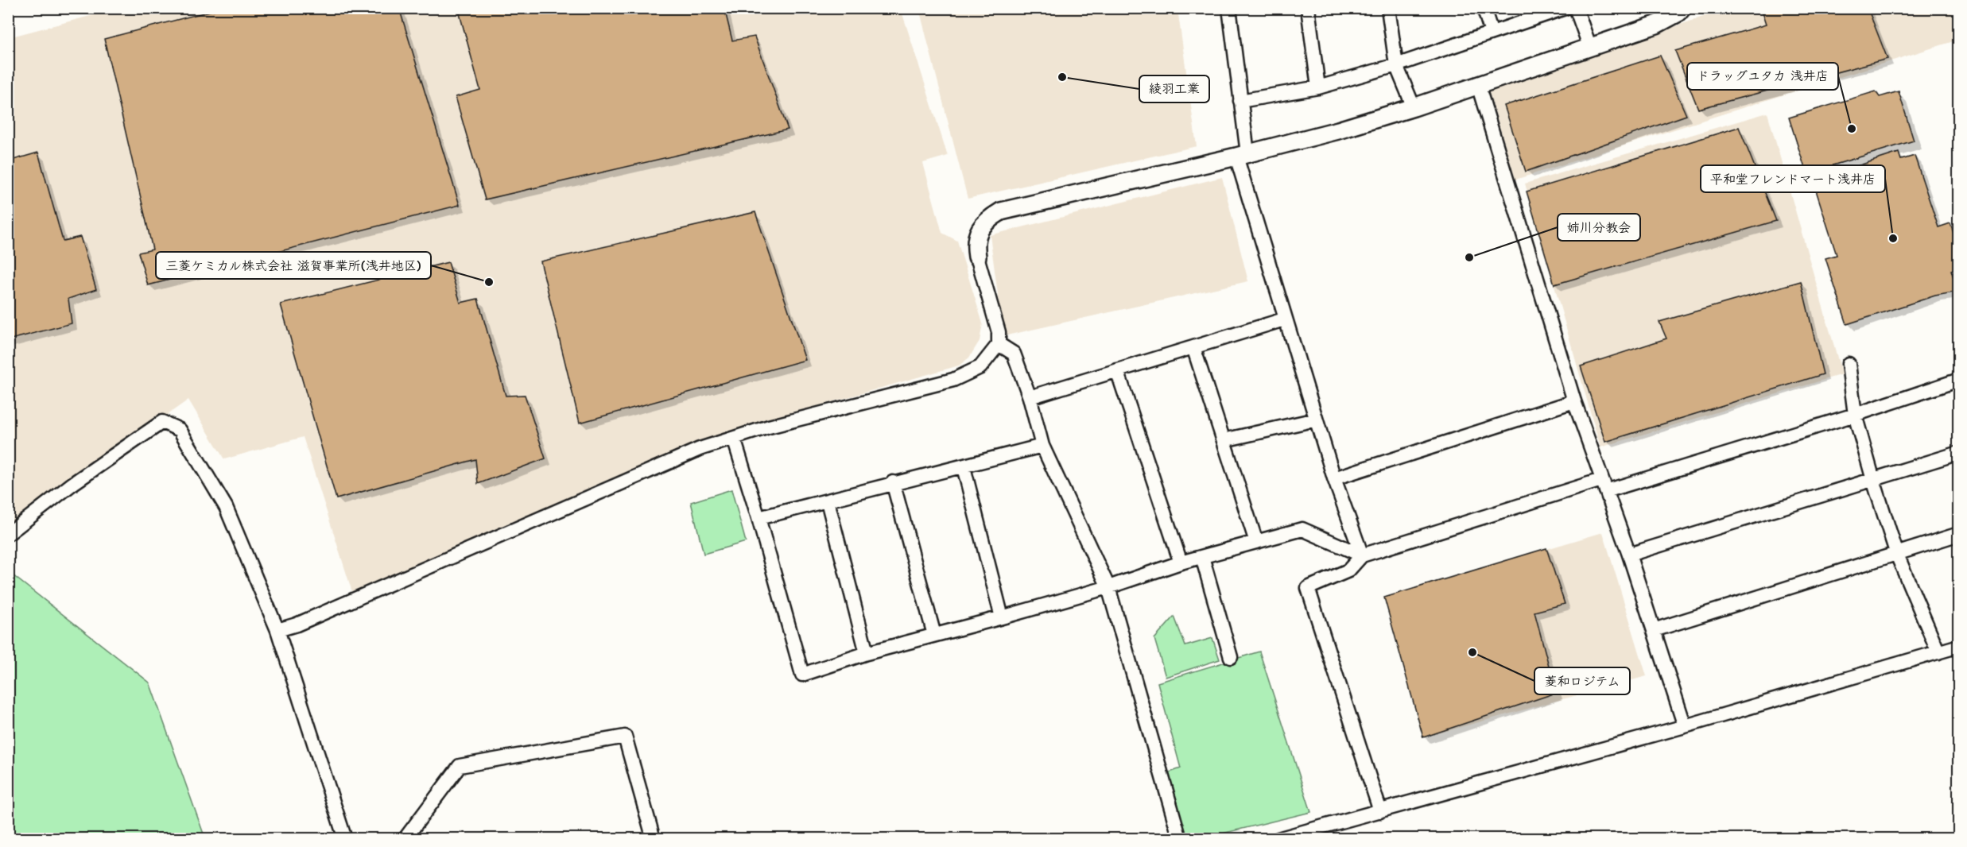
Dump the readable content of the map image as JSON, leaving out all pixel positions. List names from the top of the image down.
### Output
{
  "places": [
    "綾羽工業",
    "ドラッグユタカ 浅井店",
    "平和堂フレンドマート浅井店",
    "姉川分教会",
    "三菱ケミカル株式会社 滋賀事業所(浅井地区)",
    "菱和ロジテム"
  ]
}
